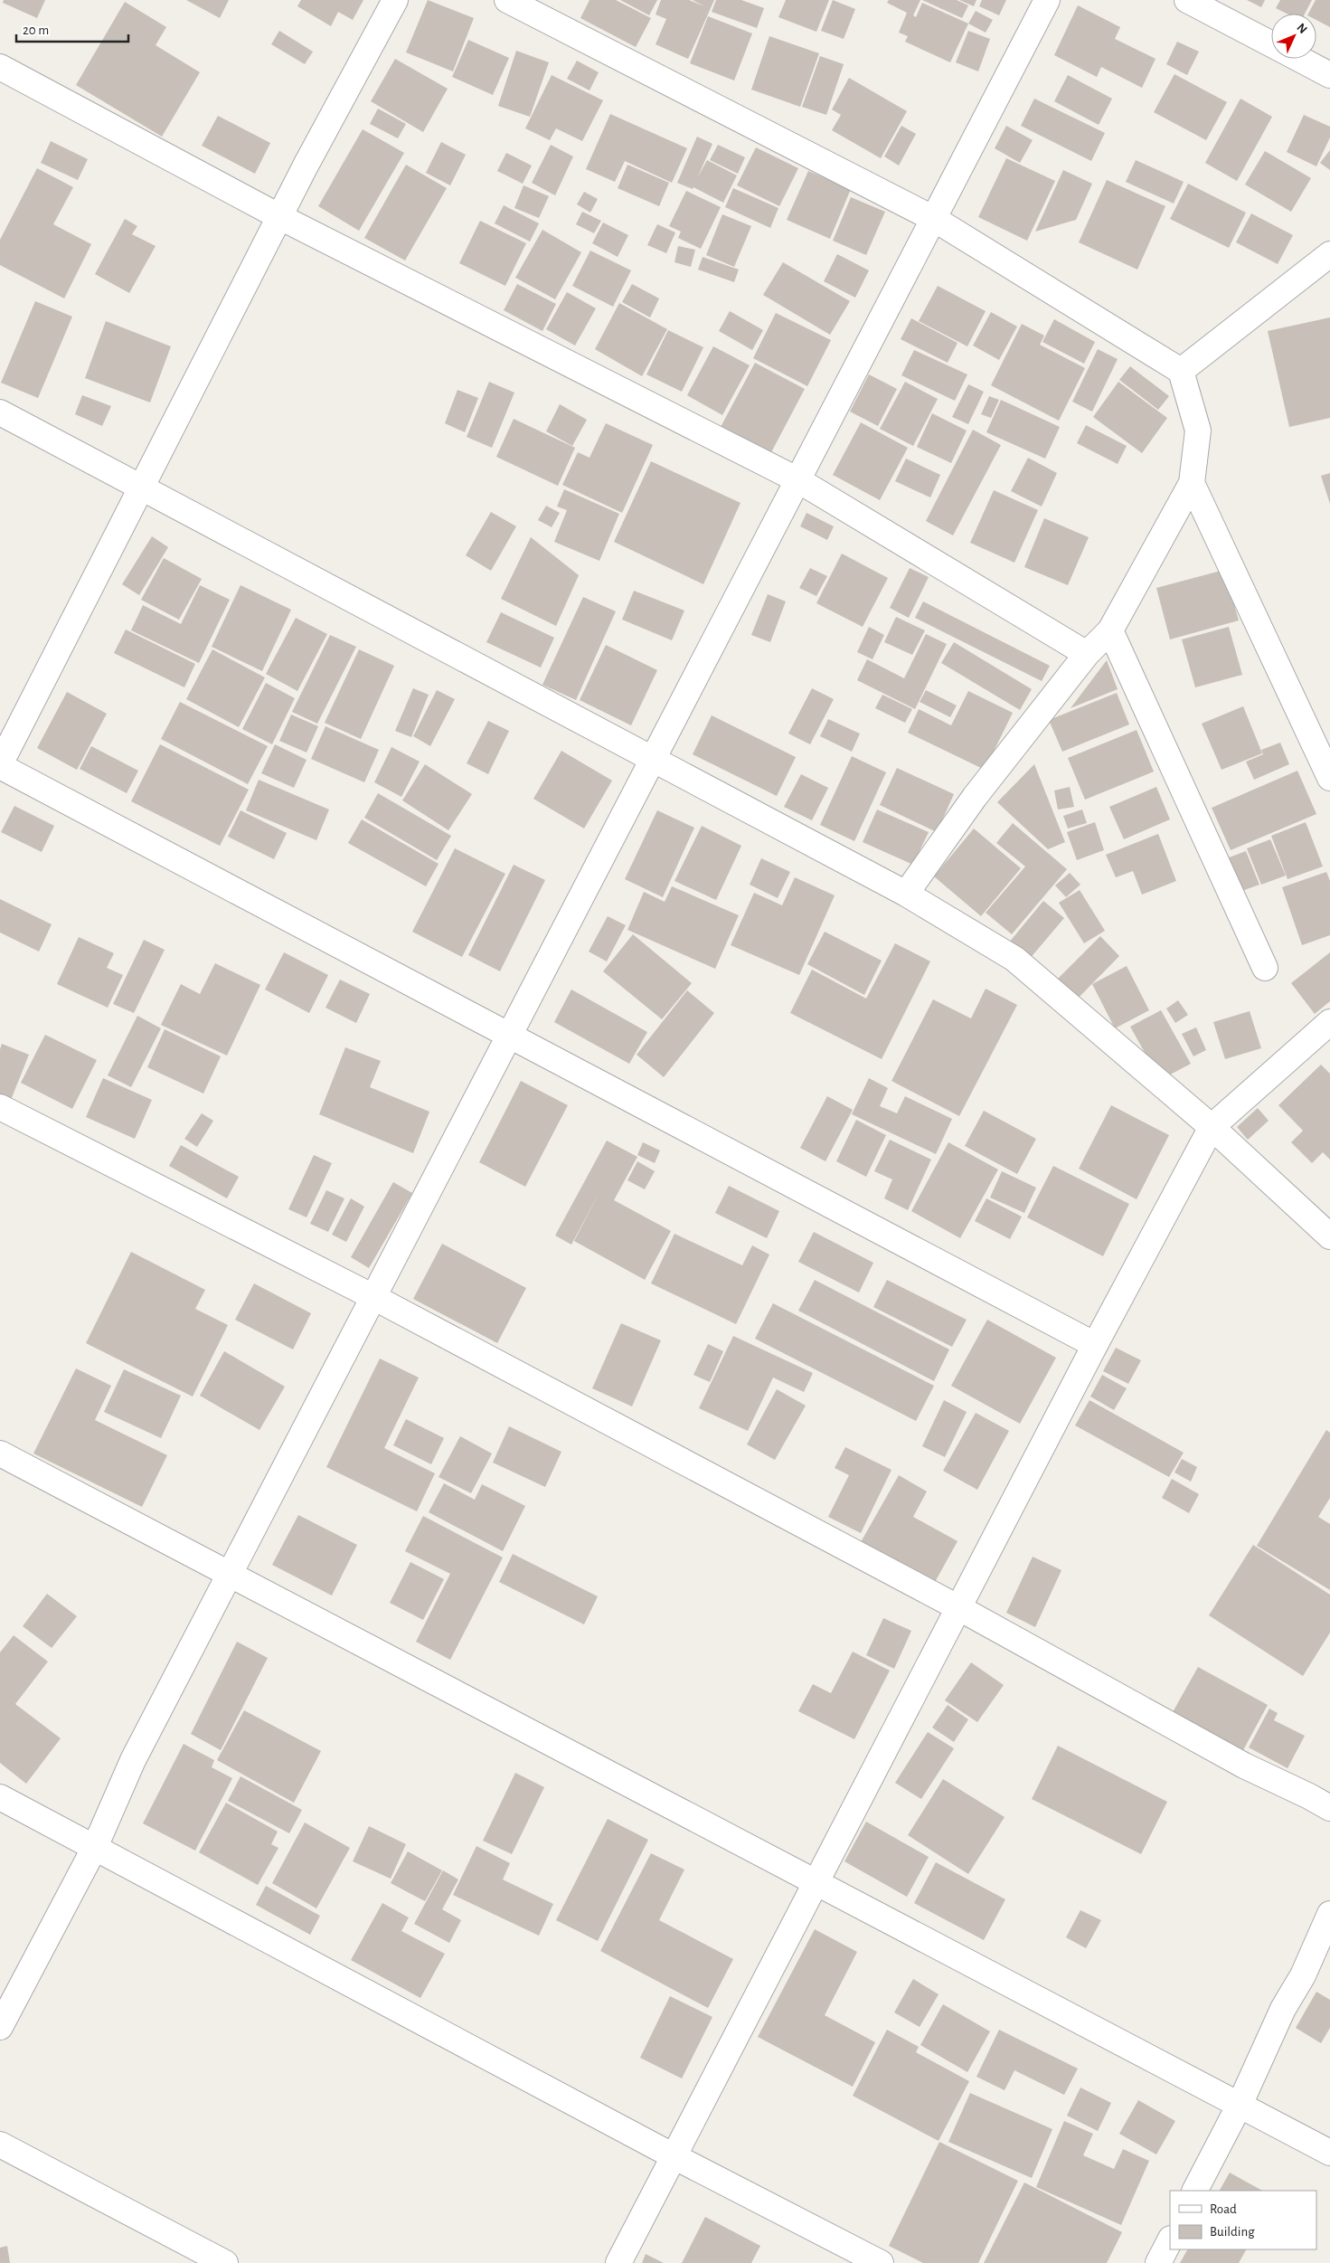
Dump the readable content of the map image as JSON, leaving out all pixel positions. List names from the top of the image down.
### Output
{
  "legend": ["Road", "Building"],
  "scale_bar": "20 m",
  "north": "top right"
}
